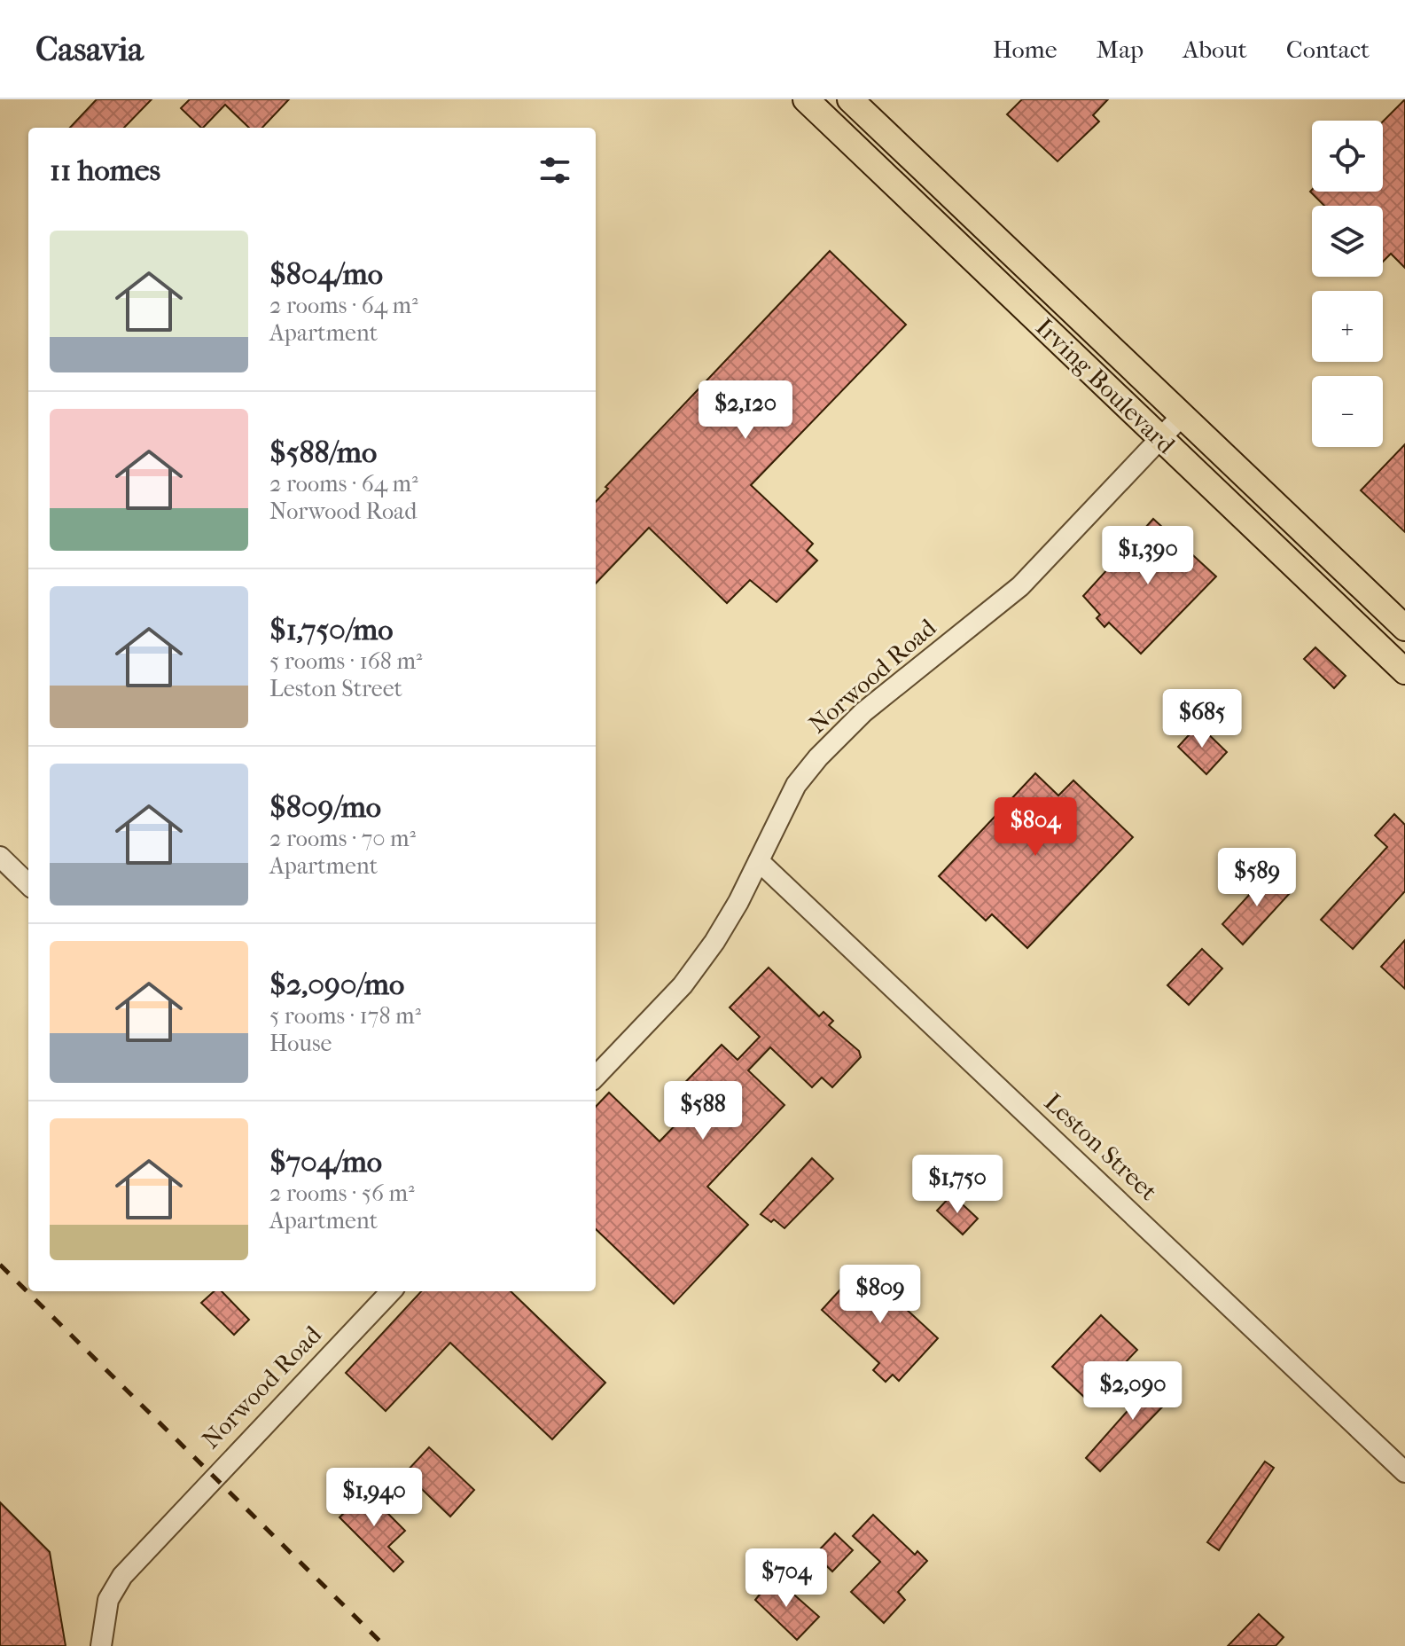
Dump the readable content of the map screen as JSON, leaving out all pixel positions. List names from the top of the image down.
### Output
{
  "streets": {
    "main road": ["Irving Boulevard"],
    "street": ["Norwood Road", "Leston Street"]
  },
  "crossings": [
    ["Irving Boulevard", "Norwood Road"],
    ["Norwood Road", "Leston Street"]
  ],
  "page": {
    "header": "Casavia",
    "nav": [
      "Home",
      "Map",
      "About",
      "Contact"
    ],
    "map_buttons": ["+", "−"],
    "heading": "11 homes",
    "list": [
      {
        "name": "$804/mo",
        "note": "2 rooms · 64 m² · Apartment"
      },
      {
        "name": "$588/mo",
        "note": "2 rooms · 64 m² · Norwood Road"
      },
      {
        "name": "$1,750/mo",
        "note": "5 rooms · 168 m² · Leston Street"
      },
      {
        "name": "$809/mo",
        "note": "2 rooms · 70 m² · Apartment"
      },
      {
        "name": "$2,090/mo",
        "note": "5 rooms · 178 m² · House"
      },
      {
        "name": "$704/mo",
        "note": "2 rooms · 56 m² · Apartment"
      }
    ],
    "price": [
      "$2,120",
      "$1,390",
      "$685",
      "$804",
      "$589",
      "$588",
      "$1,750",
      "$809",
      "$2,090",
      "$1,940",
      "$704"
    ]
  }
}
